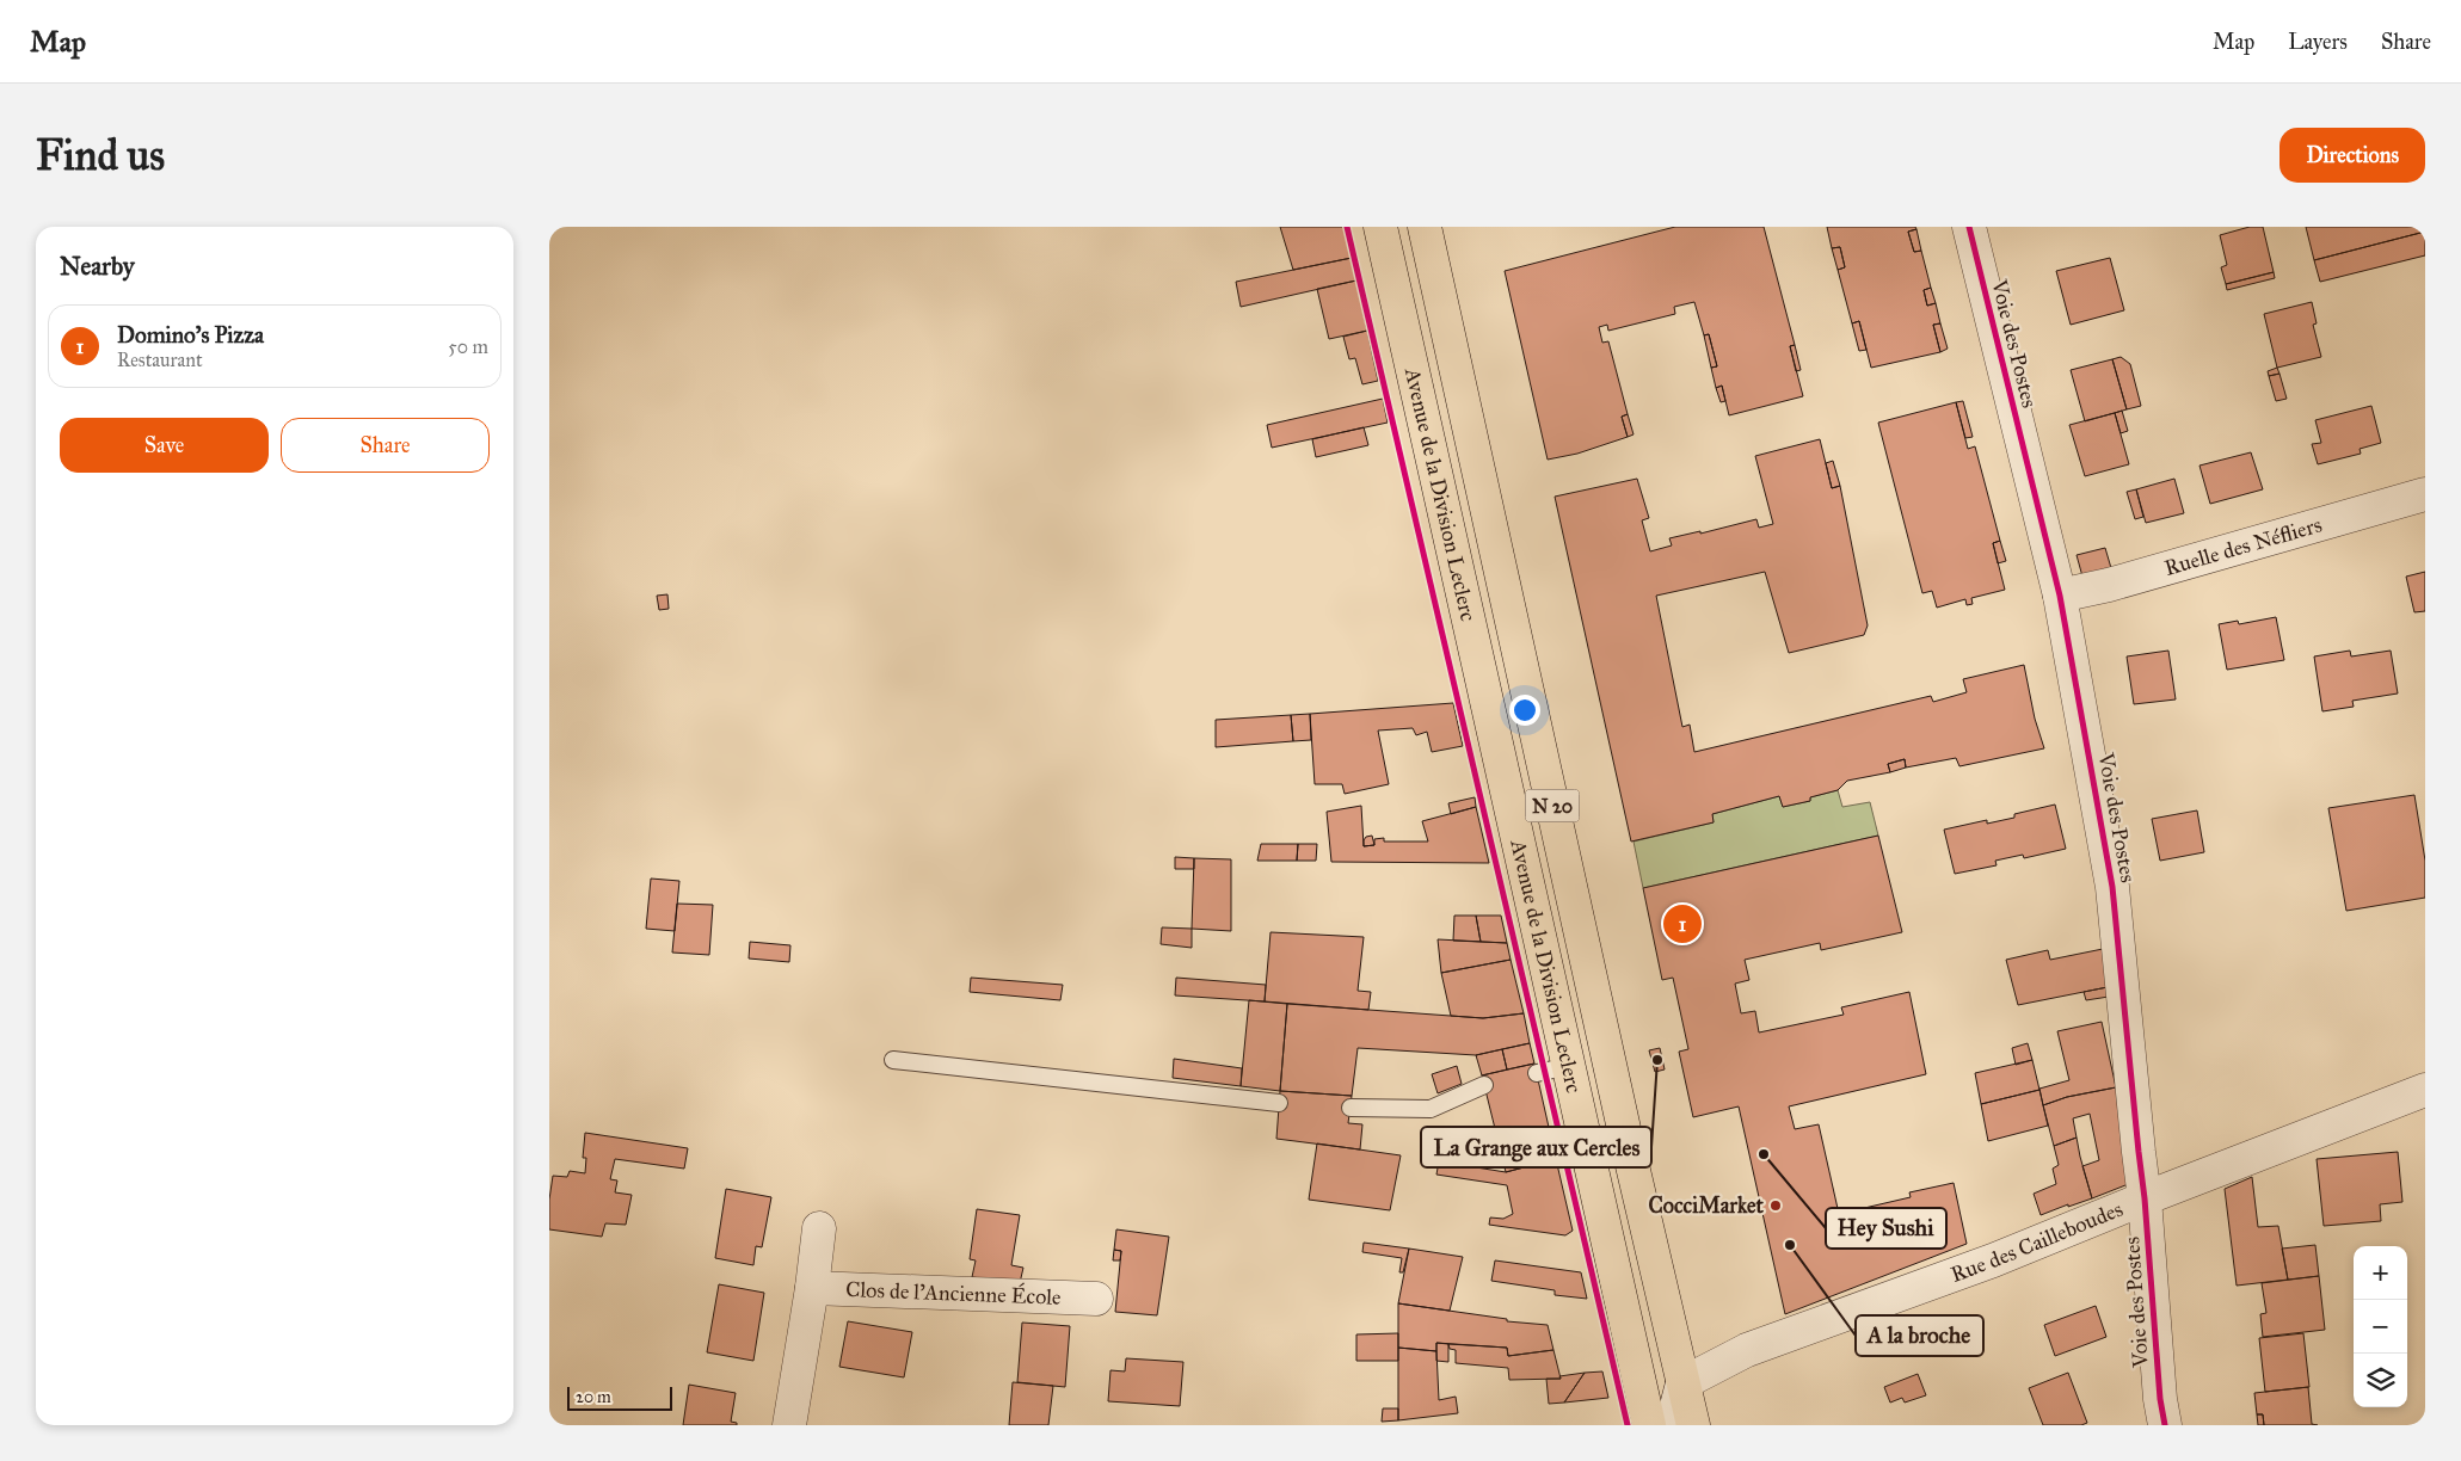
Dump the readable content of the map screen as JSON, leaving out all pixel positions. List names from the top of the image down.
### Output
{
  "streets": {
    "main road": ["Avenue de la Division Leclerc", "N 20"],
    "street": [
      "Voie des Postes",
      "Ruelle des Néfliers",
      "Rue des Cailleboudes",
      "Clos de l'Ancienne École"
    ]
  },
  "crossings": [
    ["Voie des Postes", "Ruelle des Néfliers"],
    ["Voie des Postes", "Rue des Cailleboudes"],
    ["Avenue de la Division Leclerc", "Rue des Cailleboudes"]
  ],
  "places": [
    "La Grange aux Cercles",
    "Hey Sushi",
    "CocciMarket",
    "A la broche"
  ],
  "scale_bar": "20 m",
  "page": {
    "header": "Map",
    "nav": ["Map", "Layers", "Share"],
    "buttons": [
      "Directions",
      ["Save", "Share"]
    ],
    "title": "Find us",
    "heading": "Nearby",
    "list": [
      {
        "mark": "1",
        "name": "Domino’s Pizza",
        "note": "Restaurant",
        "value": "50 m"
      }
    ],
    "pins": "1",
    "map_buttons": ["+", "−"],
    "scale": "20 m"
  }
}
